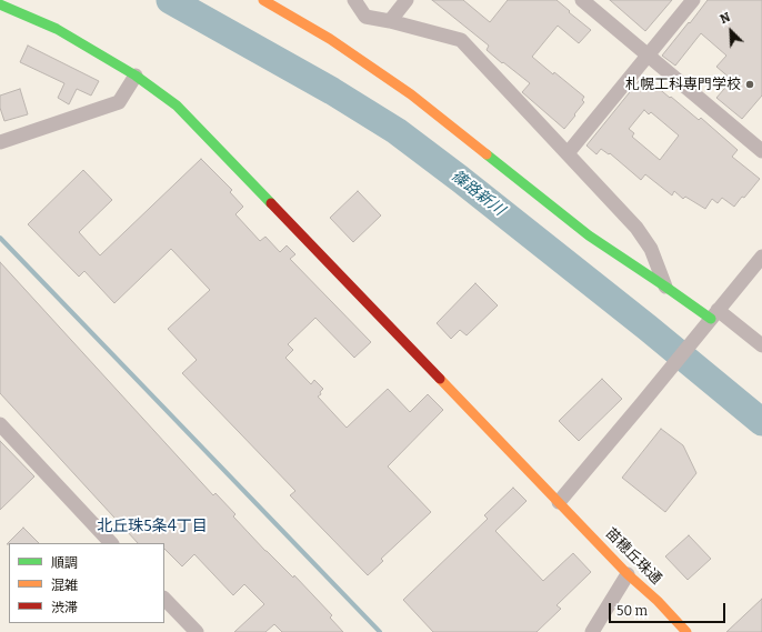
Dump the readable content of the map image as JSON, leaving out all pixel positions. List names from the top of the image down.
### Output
{
  "streets": {
    "street": ["苗穂丘珠通"]
  },
  "districts": ["北丘珠5条4丁目"],
  "water": ["篠路新川"],
  "places": ["札幌工科専門学校"],
  "legend": ["順調", "混雑", "渋滞"],
  "scale_bar": "50 m",
  "north": "top left"
}
